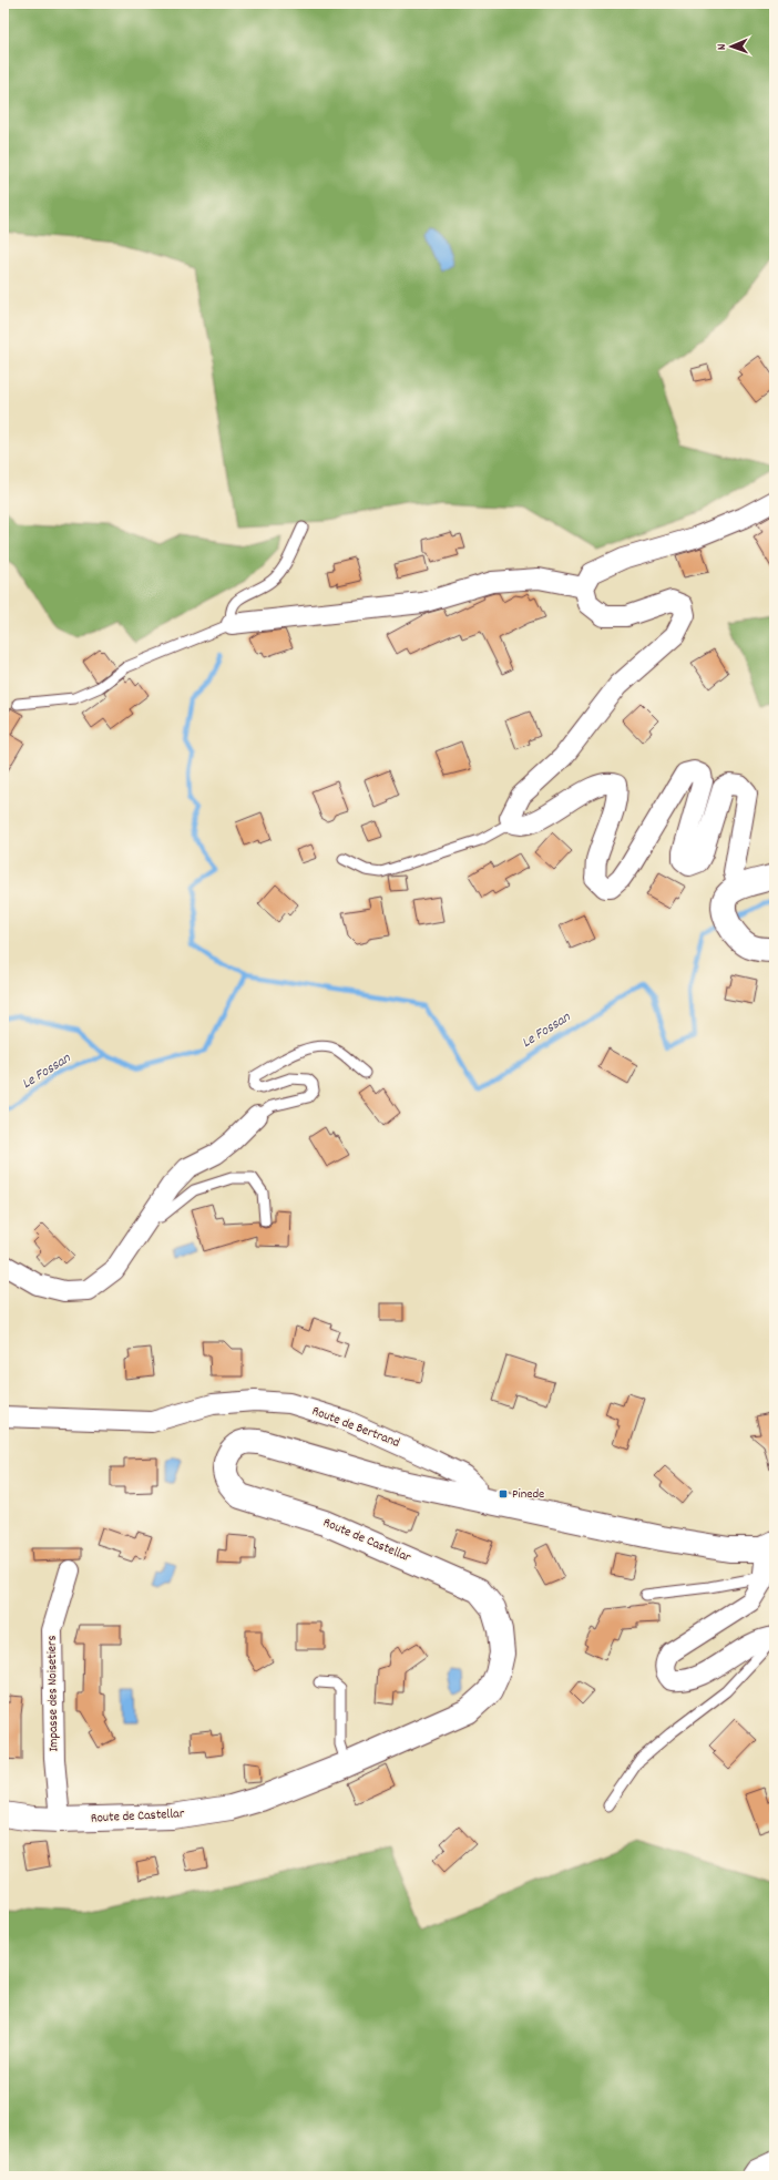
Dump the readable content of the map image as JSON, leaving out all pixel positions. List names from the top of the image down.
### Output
{
  "streets": {
    "street": ["Route de Bertrand", "Route de Castellar", "Impasse des Noisetiers"]
  },
  "crossings": [
    ["Route de Bertrand", "Route de Castellar"],
    ["Route de Castellar", "Impasse des Noisetiers"]
  ],
  "water": ["Le Fossan"],
  "places": {
    "transit": ["Pinede"]
  },
  "north": "left"
}
